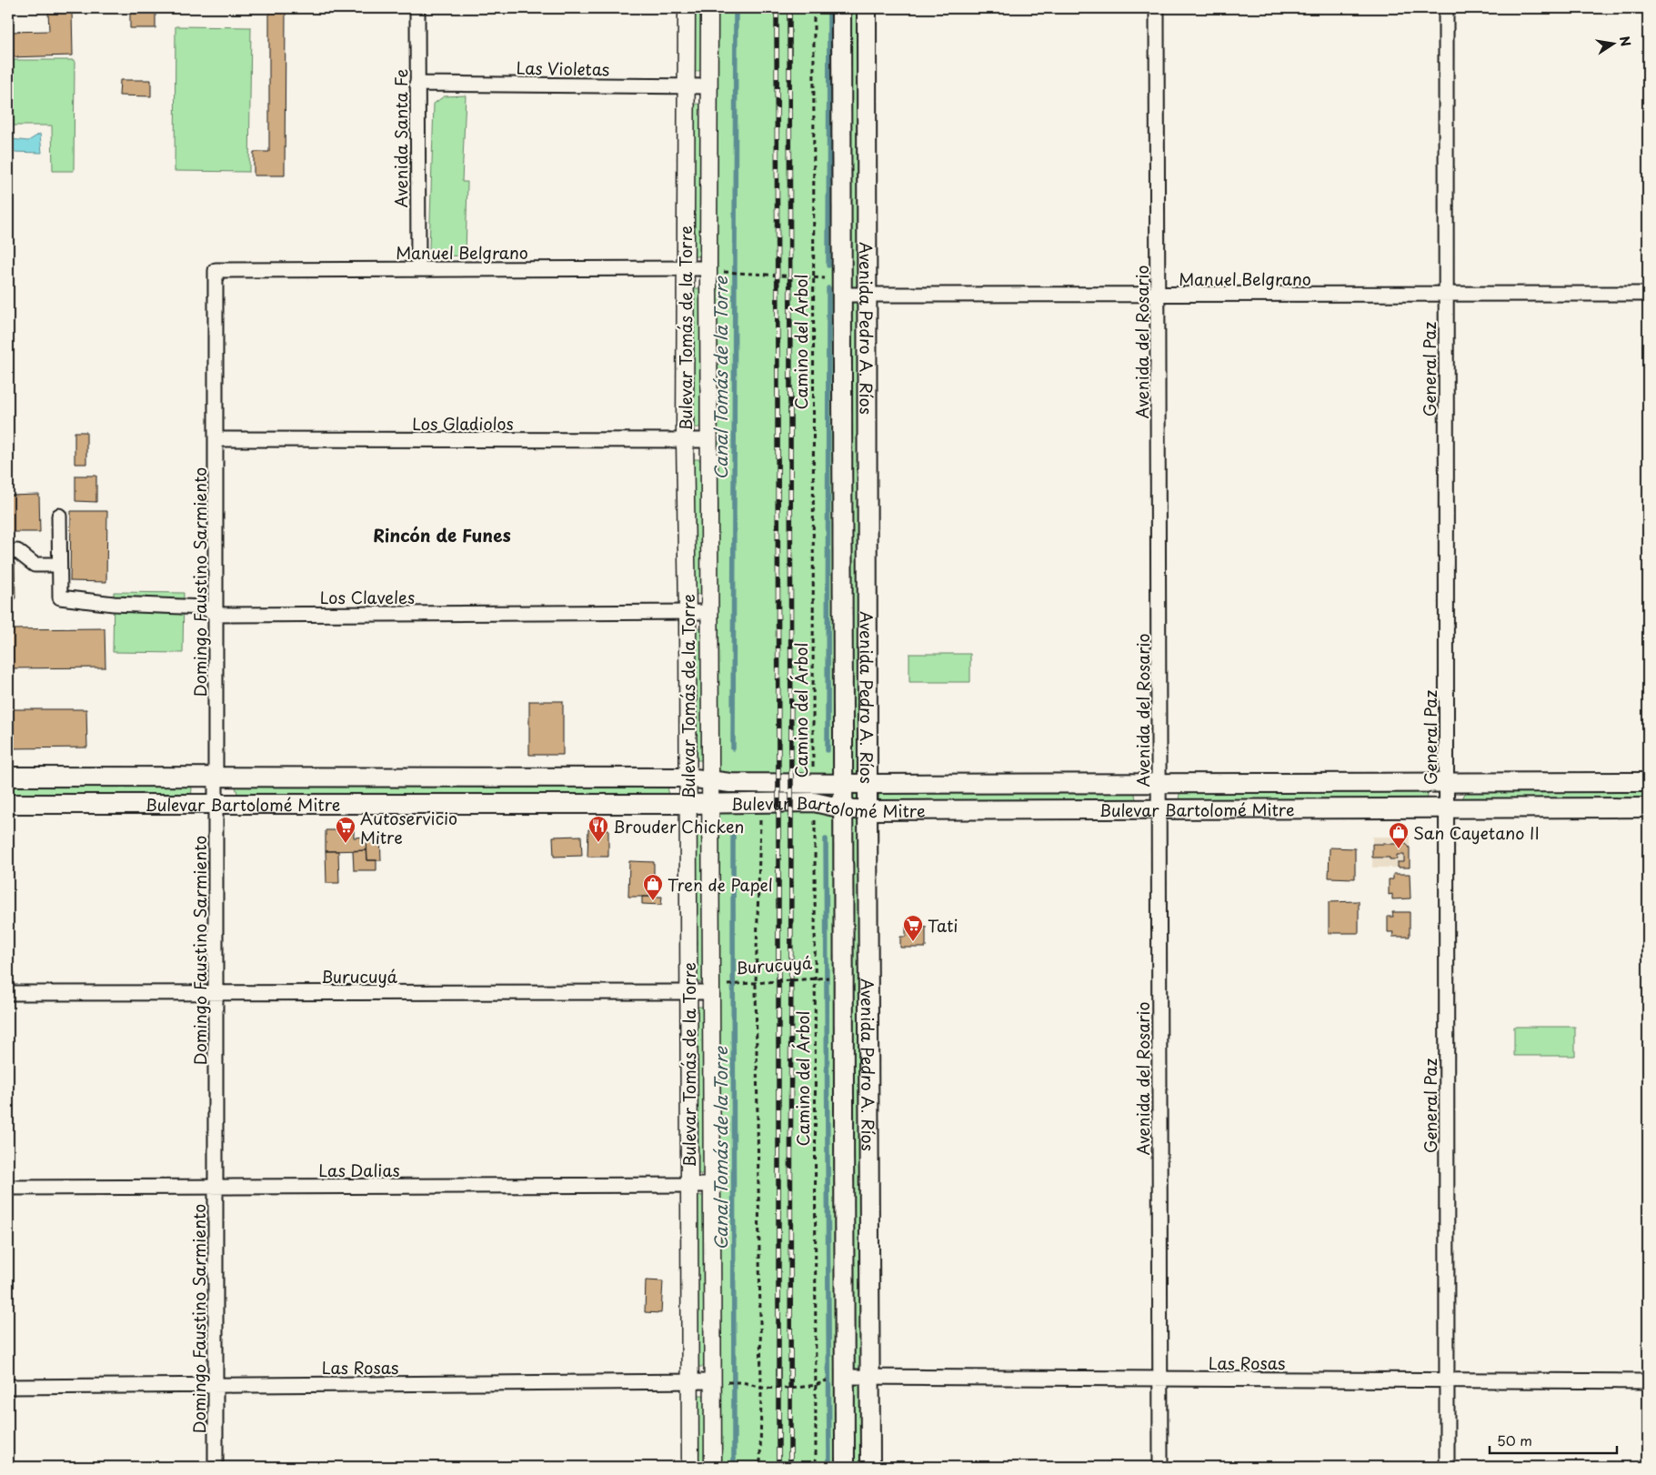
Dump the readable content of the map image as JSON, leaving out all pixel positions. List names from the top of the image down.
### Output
{
  "streets": {
    "main road": ["Avenida Pedro A. Ríos", "Bulevar Bartolomé Mitre"],
    "street": [
      "Las Violetas",
      "Avenida Santa Fe",
      "Manuel Belgrano",
      "Bulevar Tomás de la Torre",
      "Avenida del Rosario",
      "General Paz",
      "Los Gladiolos",
      "Domingo Faustino Sarmiento",
      "Los Claveles",
      "Burucuyá",
      "Las Dalias",
      "Las Rosas"
    ],
    "path": ["Camino del Árbol"]
  },
  "crossings": [
    ["Las Violetas", "Avenida Santa Fe"],
    ["Las Violetas", "Bulevar Tomás de la Torre"],
    ["Avenida Santa Fe", "Manuel Belgrano"],
    ["Manuel Belgrano", "Bulevar Tomás de la Torre"],
    ["Manuel Belgrano", "Avenida Pedro A. Ríos"],
    ["Manuel Belgrano", "Avenida del Rosario"],
    ["Manuel Belgrano", "General Paz"],
    ["Manuel Belgrano", "Domingo Faustino Sarmiento"],
    ["Bulevar Tomás de la Torre", "Los Gladiolos"],
    ["Bulevar Tomás de la Torre", "Los Claveles"],
    ["Bulevar Tomás de la Torre", "Bulevar Bartolomé Mitre"],
    ["Bulevar Tomás de la Torre", "Burucuyá"],
    ["Bulevar Tomás de la Torre", "Las Dalias"],
    ["Bulevar Tomás de la Torre", "Las Rosas"],
    ["Avenida Pedro A. Ríos", "Bulevar Bartolomé Mitre"],
    ["Avenida Pedro A. Ríos", "Las Rosas"],
    ["Camino del Árbol", "Bulevar Bartolomé Mitre"],
    ["Camino del Árbol", "Burucuyá"],
    ["Avenida del Rosario", "Bulevar Bartolomé Mitre"],
    ["Avenida del Rosario", "Las Rosas"],
    ["General Paz", "Bulevar Bartolomé Mitre"],
    ["General Paz", "Las Rosas"],
    ["Los Gladiolos", "Domingo Faustino Sarmiento"],
    ["Domingo Faustino Sarmiento", "Los Claveles"],
    ["Domingo Faustino Sarmiento", "Bulevar Bartolomé Mitre"],
    ["Domingo Faustino Sarmiento", "Burucuyá"],
    ["Domingo Faustino Sarmiento", "Las Dalias"],
    ["Domingo Faustino Sarmiento", "Las Rosas"]
  ],
  "districts": ["Rincón de Funes"],
  "water": ["Canal Tomás de la Torre"],
  "places": {
    "restaurant": ["Brouder Chicken"],
    "supermarket": ["Autoservicio Mitre", "Tati"],
    "shop": ["San Cayetano II", "Tren de Papel"]
  },
  "scale_bar": "50 m",
  "north": "right"
}
